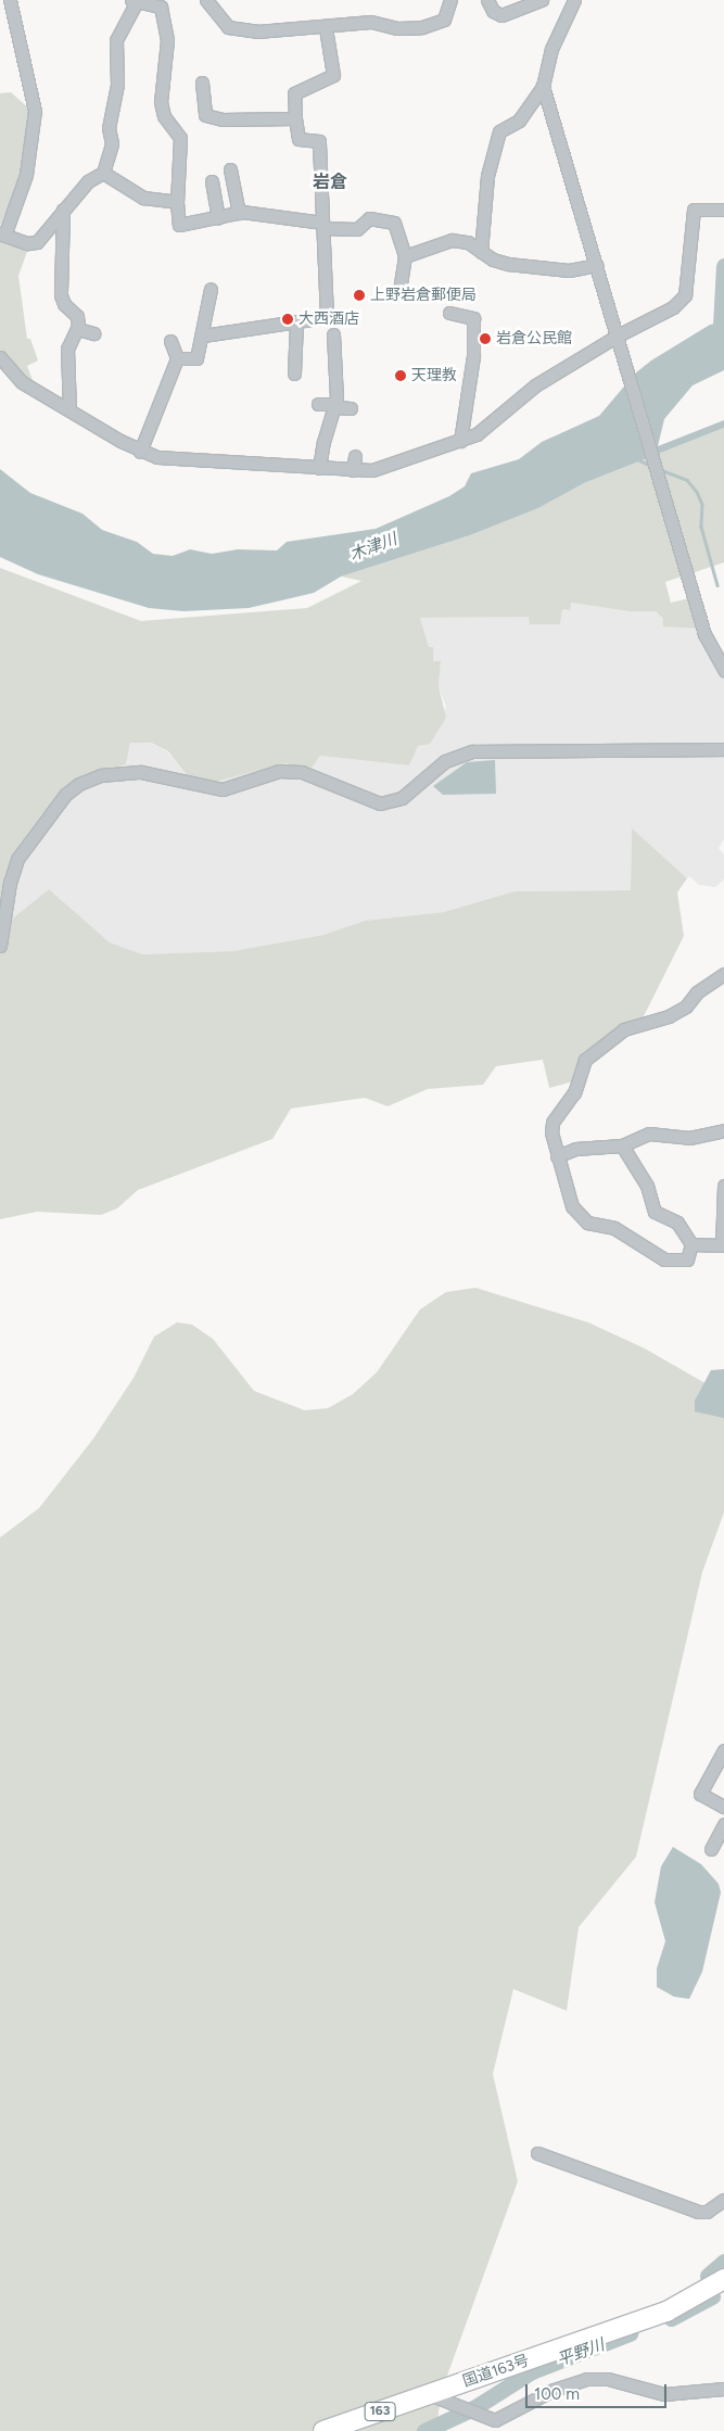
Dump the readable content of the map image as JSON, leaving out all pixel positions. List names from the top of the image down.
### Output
{
  "streets": {
    "highway": ["国道163号", "163"]
  },
  "districts": ["岩倉"],
  "water": ["木津川", "平野川"],
  "places": [
    "上野岩倉郵便局",
    "大西酒店",
    "岩倉公民館",
    "天理教"
  ],
  "scale_bar": "100 m"
}
